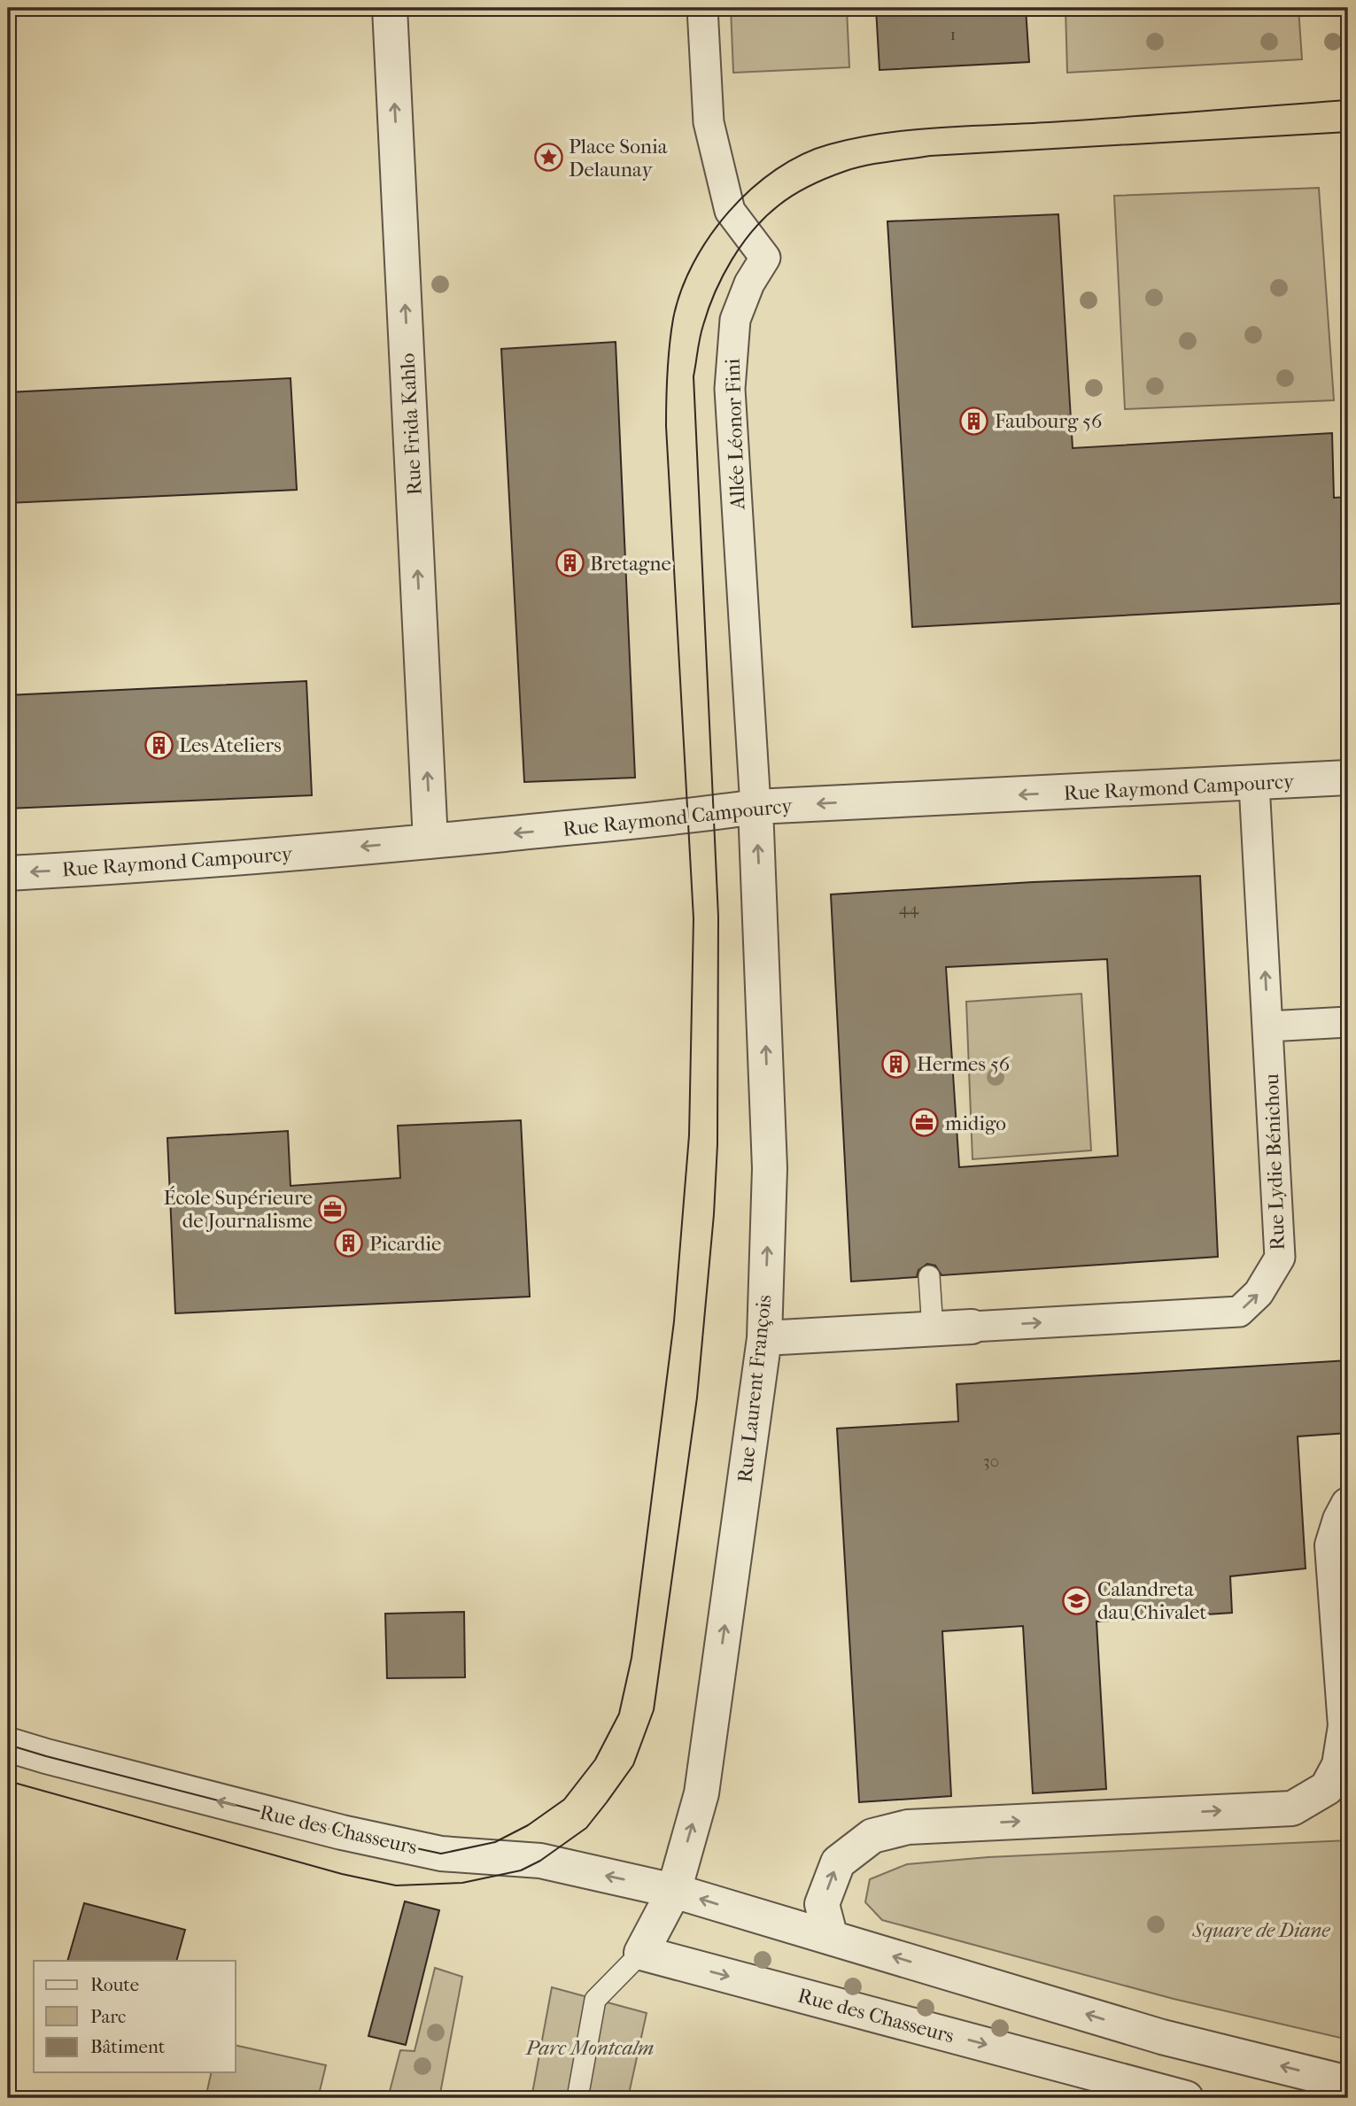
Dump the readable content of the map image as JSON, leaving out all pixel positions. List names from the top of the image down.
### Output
{
  "streets": {
    "street": [
      "Rue Frida Kahlo",
      "Allée Léonor Fini",
      "Rue Raymond Campourcy",
      "Rue Lydie Bénichou",
      "Rue Laurent François",
      "Rue des Chasseurs"
    ]
  },
  "crossings": [
    ["Rue Frida Kahlo", "Rue Raymond Campourcy"],
    ["Allée Léonor Fini", "Rue Raymond Campourcy"],
    ["Allée Léonor Fini", "Rue Laurent François"],
    ["Rue Raymond Campourcy", "Rue Lydie Bénichou"],
    ["Rue Raymond Campourcy", "Rue Laurent François"],
    ["Rue Lydie Bénichou", "Rue Laurent François"],
    ["Rue Laurent François", "Rue des Chasseurs"]
  ],
  "one_way": ["Rue Frida Kahlo", "Rue Raymond Campourcy", "Rue Laurent François"],
  "parks": ["Square de Diane", "Parc Montcalm"],
  "places": {
    "place": ["Place Sonia Delaunay"],
    "building": [
      "Faubourg 56",
      "Bretagne",
      "Les Ateliers",
      "Hermes 56",
      "Picardie"
    ],
    "office": ["midigo", "École Supérieure de Journalisme"],
    "school or university": ["Calandreta dau Chivalet"]
  },
  "house_numbers": ["1", "44", "30"],
  "legend": ["Route", "Parc", "Bâtiment"]
}
